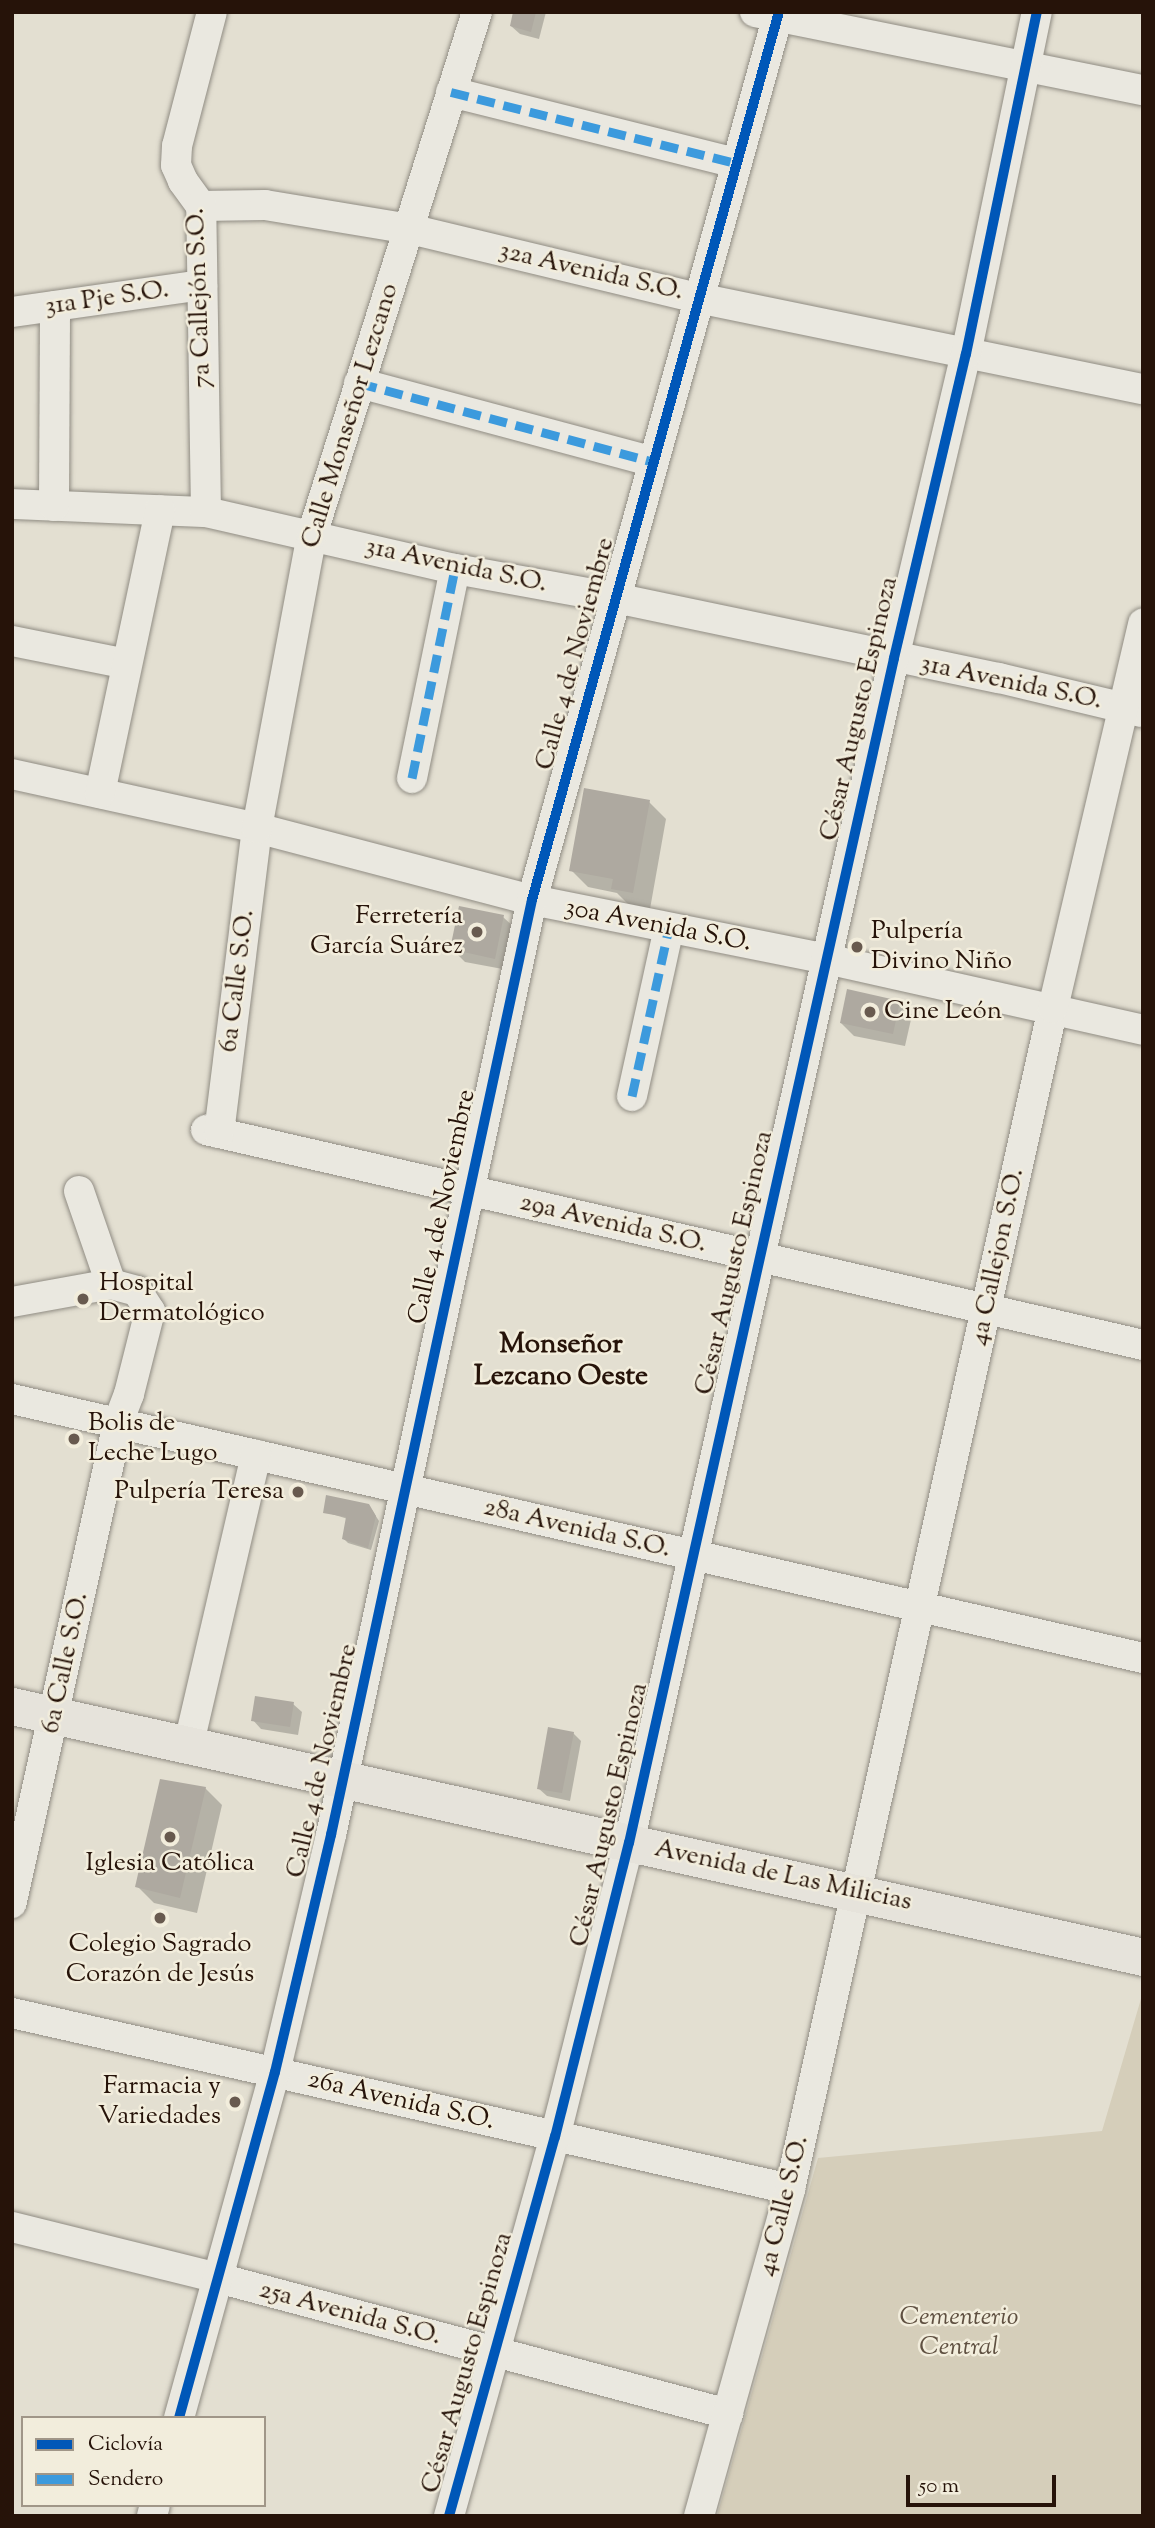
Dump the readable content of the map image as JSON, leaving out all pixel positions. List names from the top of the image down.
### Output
{
  "streets": {
    "main road": ["Avenida de Las Milicias"],
    "street": [
      "32a Avenida S.O.",
      "7a Callejón S.O.",
      "31a Pje S.O.",
      "Calle Monseñor Lezcano",
      "31a Avenida S.O.",
      "Calle 4 de Noviembre",
      "César Augusto Espinoza",
      "30a Avenida S.O.",
      "6a Calle S.O.",
      "29a Avenida S.O.",
      "4a Callejon S.O.",
      "28a Avenida S.O.",
      "26a Avenida S.O.",
      "4a Calle S.O.",
      "25a Avenida S.O."
    ]
  },
  "crossings": [
    ["32a Avenida S.O.", "7a Callejón S.O."],
    ["32a Avenida S.O.", "Calle Monseñor Lezcano"],
    ["32a Avenida S.O.", "Calle 4 de Noviembre"],
    ["32a Avenida S.O.", "César Augusto Espinoza"],
    ["7a Callejón S.O.", "31a Pje S.O."],
    ["7a Callejón S.O.", "31a Avenida S.O."],
    ["Calle Monseñor Lezcano", "31a Avenida S.O."],
    ["Calle Monseñor Lezcano", "30a Avenida S.O."],
    ["Calle Monseñor Lezcano", "6a Calle S.O."],
    ["31a Avenida S.O.", "Calle 4 de Noviembre"],
    ["31a Avenida S.O.", "César Augusto Espinoza"],
    ["31a Avenida S.O.", "4a Callejon S.O."],
    ["Calle 4 de Noviembre", "30a Avenida S.O."],
    ["Calle 4 de Noviembre", "29a Avenida S.O."],
    ["Calle 4 de Noviembre", "28a Avenida S.O."],
    ["Calle 4 de Noviembre", "Avenida de Las Milicias"],
    ["Calle 4 de Noviembre", "26a Avenida S.O."],
    ["Calle 4 de Noviembre", "25a Avenida S.O."],
    ["César Augusto Espinoza", "30a Avenida S.O."],
    ["César Augusto Espinoza", "29a Avenida S.O."],
    ["César Augusto Espinoza", "28a Avenida S.O."],
    ["César Augusto Espinoza", "Avenida de Las Milicias"],
    ["César Augusto Espinoza", "26a Avenida S.O."],
    ["César Augusto Espinoza", "25a Avenida S.O."],
    ["30a Avenida S.O.", "6a Calle S.O."],
    ["30a Avenida S.O.", "4a Callejon S.O."],
    ["6a Calle S.O.", "29a Avenida S.O."],
    ["6a Calle S.O.", "28a Avenida S.O."],
    ["6a Calle S.O.", "Avenida de Las Milicias"],
    ["29a Avenida S.O.", "4a Callejon S.O."],
    ["4a Callejon S.O.", "28a Avenida S.O."],
    ["4a Callejon S.O.", "Avenida de Las Milicias"],
    ["4a Callejon S.O.", "4a Calle S.O."],
    ["Avenida de Las Milicias", "4a Calle S.O."],
    ["26a Avenida S.O.", "4a Calle S.O."],
    ["4a Calle S.O.", "25a Avenida S.O."]
  ],
  "districts": ["Monseñor Lezcano Oeste"],
  "parks": ["Cementerio Central"],
  "places": [
    "Ferretería García Suárez",
    "Pulpería Divino Niño",
    "Cine León",
    "Hospital Dermatológico",
    "Bolis de Leche Lugo",
    "Pulpería Teresa",
    "Iglesia Católica",
    "Colegio Sagrado Corazón de Jesús",
    "Farmacia y Variedades"
  ],
  "legend": ["Ciclovía", "Sendero"],
  "scale_bar": "50 m"
}
